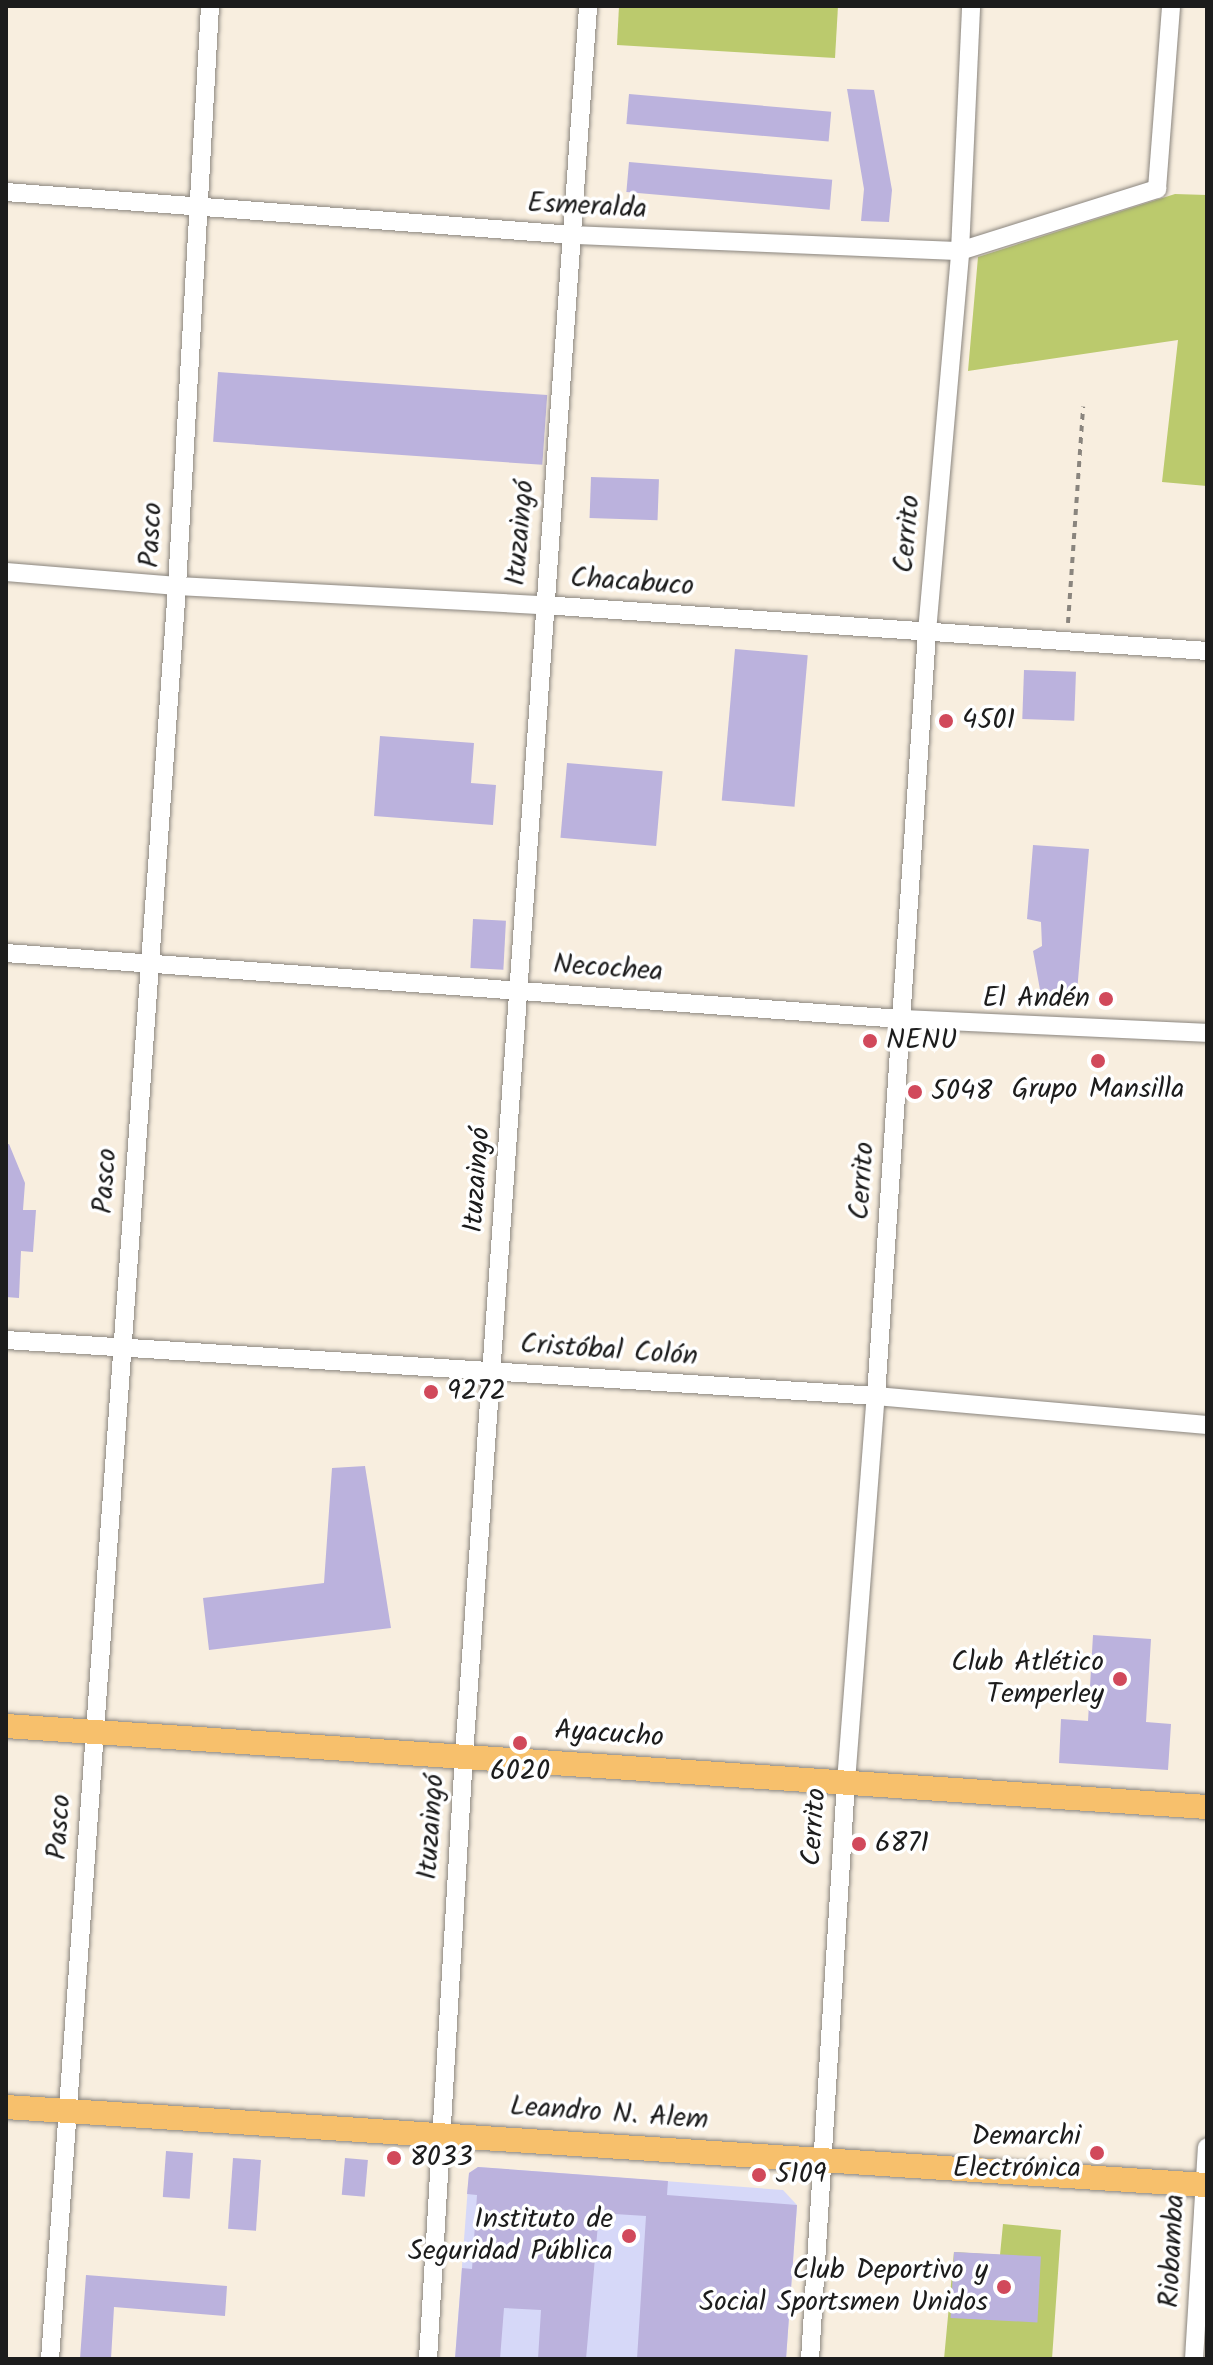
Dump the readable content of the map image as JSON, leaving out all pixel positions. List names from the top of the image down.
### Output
{
  "streets": {
    "main road": ["Ayacucho", "Leandro N. Alem"],
    "street": [
      "Esmeralda",
      "Ituzaingó",
      "Cerrito",
      "Pasco",
      "Chacabuco",
      "Necochea",
      "Cristóbal Colón",
      "Riobamba"
    ]
  },
  "crossings": [
    ["Esmeralda", "Ituzaingó"],
    ["Esmeralda", "Cerrito"],
    ["Esmeralda", "Pasco"],
    ["Ituzaingó", "Chacabuco"],
    ["Ituzaingó", "Necochea"],
    ["Ituzaingó", "Cristóbal Colón"],
    ["Ituzaingó", "Ayacucho"],
    ["Ituzaingó", "Leandro N. Alem"],
    ["Cerrito", "Chacabuco"],
    ["Cerrito", "Necochea"],
    ["Cerrito", "Cristóbal Colón"],
    ["Cerrito", "Ayacucho"],
    ["Cerrito", "Leandro N. Alem"],
    ["Pasco", "Chacabuco"],
    ["Pasco", "Necochea"],
    ["Pasco", "Cristóbal Colón"],
    ["Pasco", "Ayacucho"],
    ["Pasco", "Leandro N. Alem"],
    ["Leandro N. Alem", "Riobamba"]
  ],
  "places": [
    "4501",
    "El Andén",
    "NENU",
    "Grupo Mansilla",
    "5048",
    "9272",
    "Club Atlético Temperley",
    "6020",
    "6871",
    "Demarchi Electrónica",
    "8033",
    "5109",
    "Instituto de Seguridad Pública",
    "Club Deportivo y Social Sportsmen Unidos"
  ]
}
